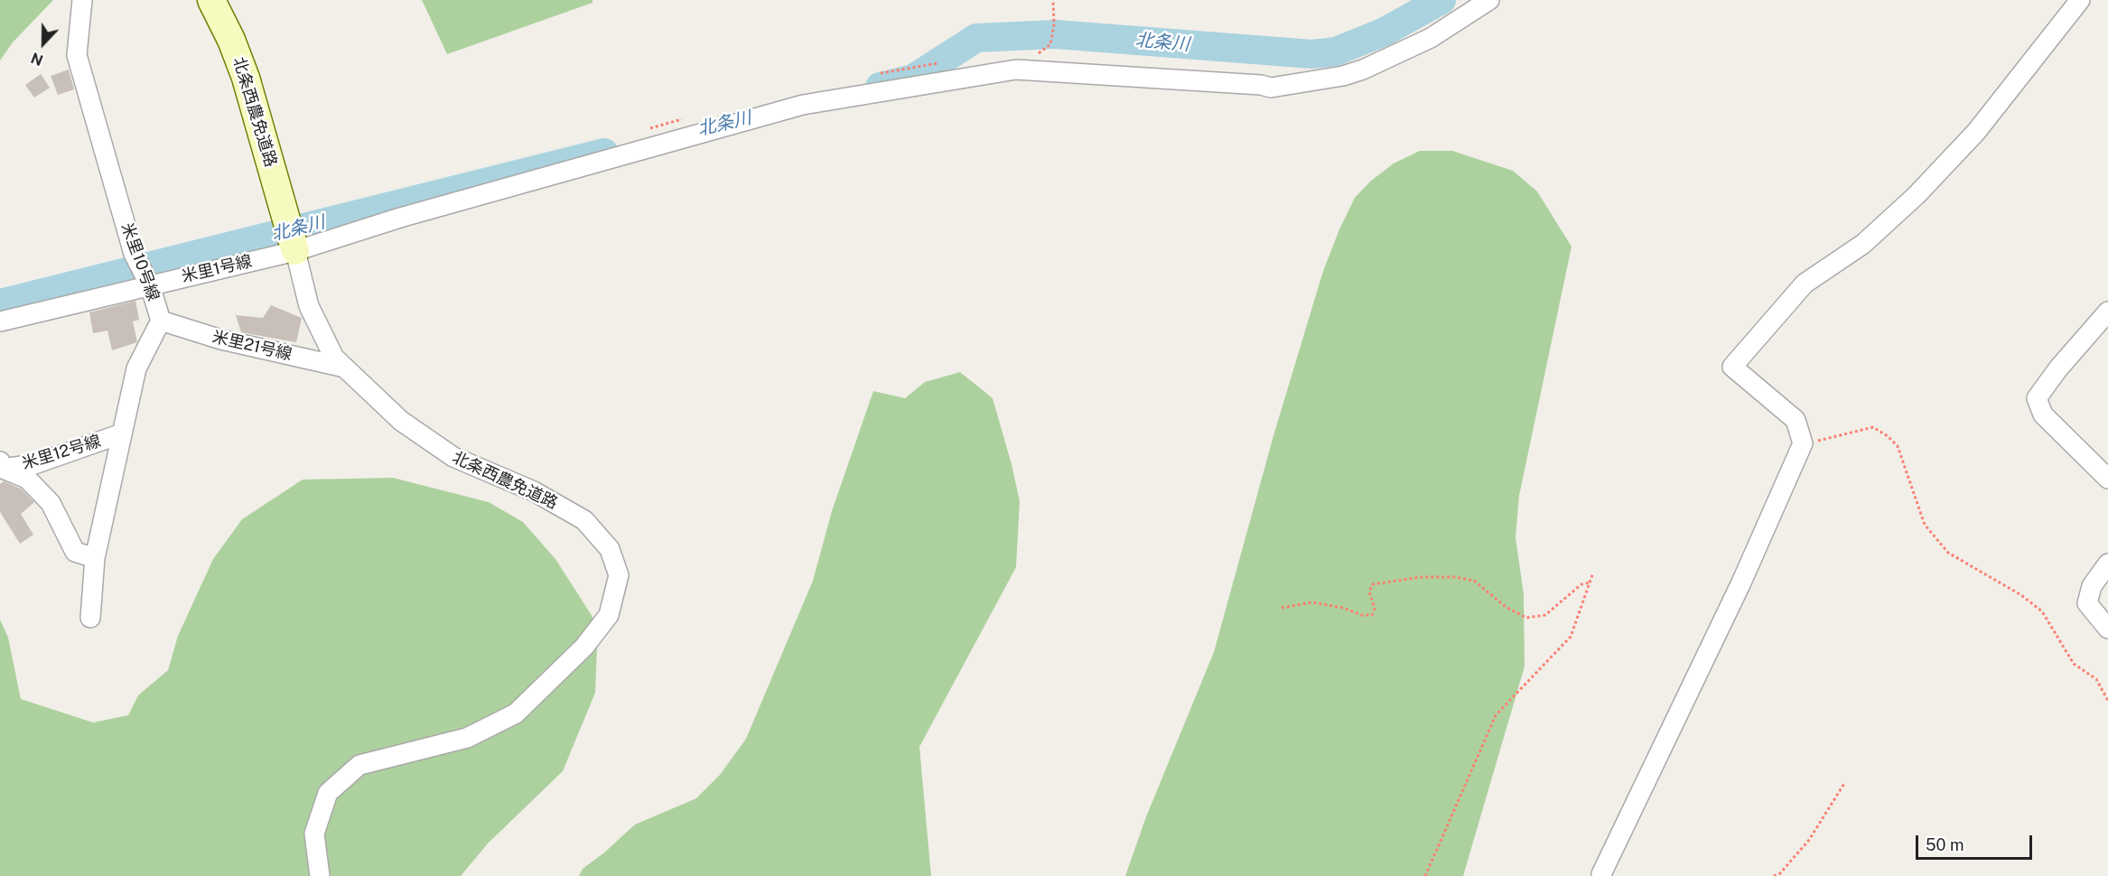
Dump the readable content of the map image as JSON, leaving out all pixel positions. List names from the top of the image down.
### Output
{
  "streets": {
    "street": [
      "北条西農免道路",
      "米里10号線",
      "米里1号線",
      "米里21号線",
      "米里12号線"
    ]
  },
  "crossings": [
    ["北条西農免道路", "米里1号線"],
    ["北条西農免道路", "米里21号線"],
    ["米里10号線", "米里1号線"],
    ["米里10号線", "米里21号線"],
    ["米里10号線", "米里12号線"]
  ],
  "water": ["北条川"],
  "scale_bar": "50 m",
  "north": "bottom"
}
